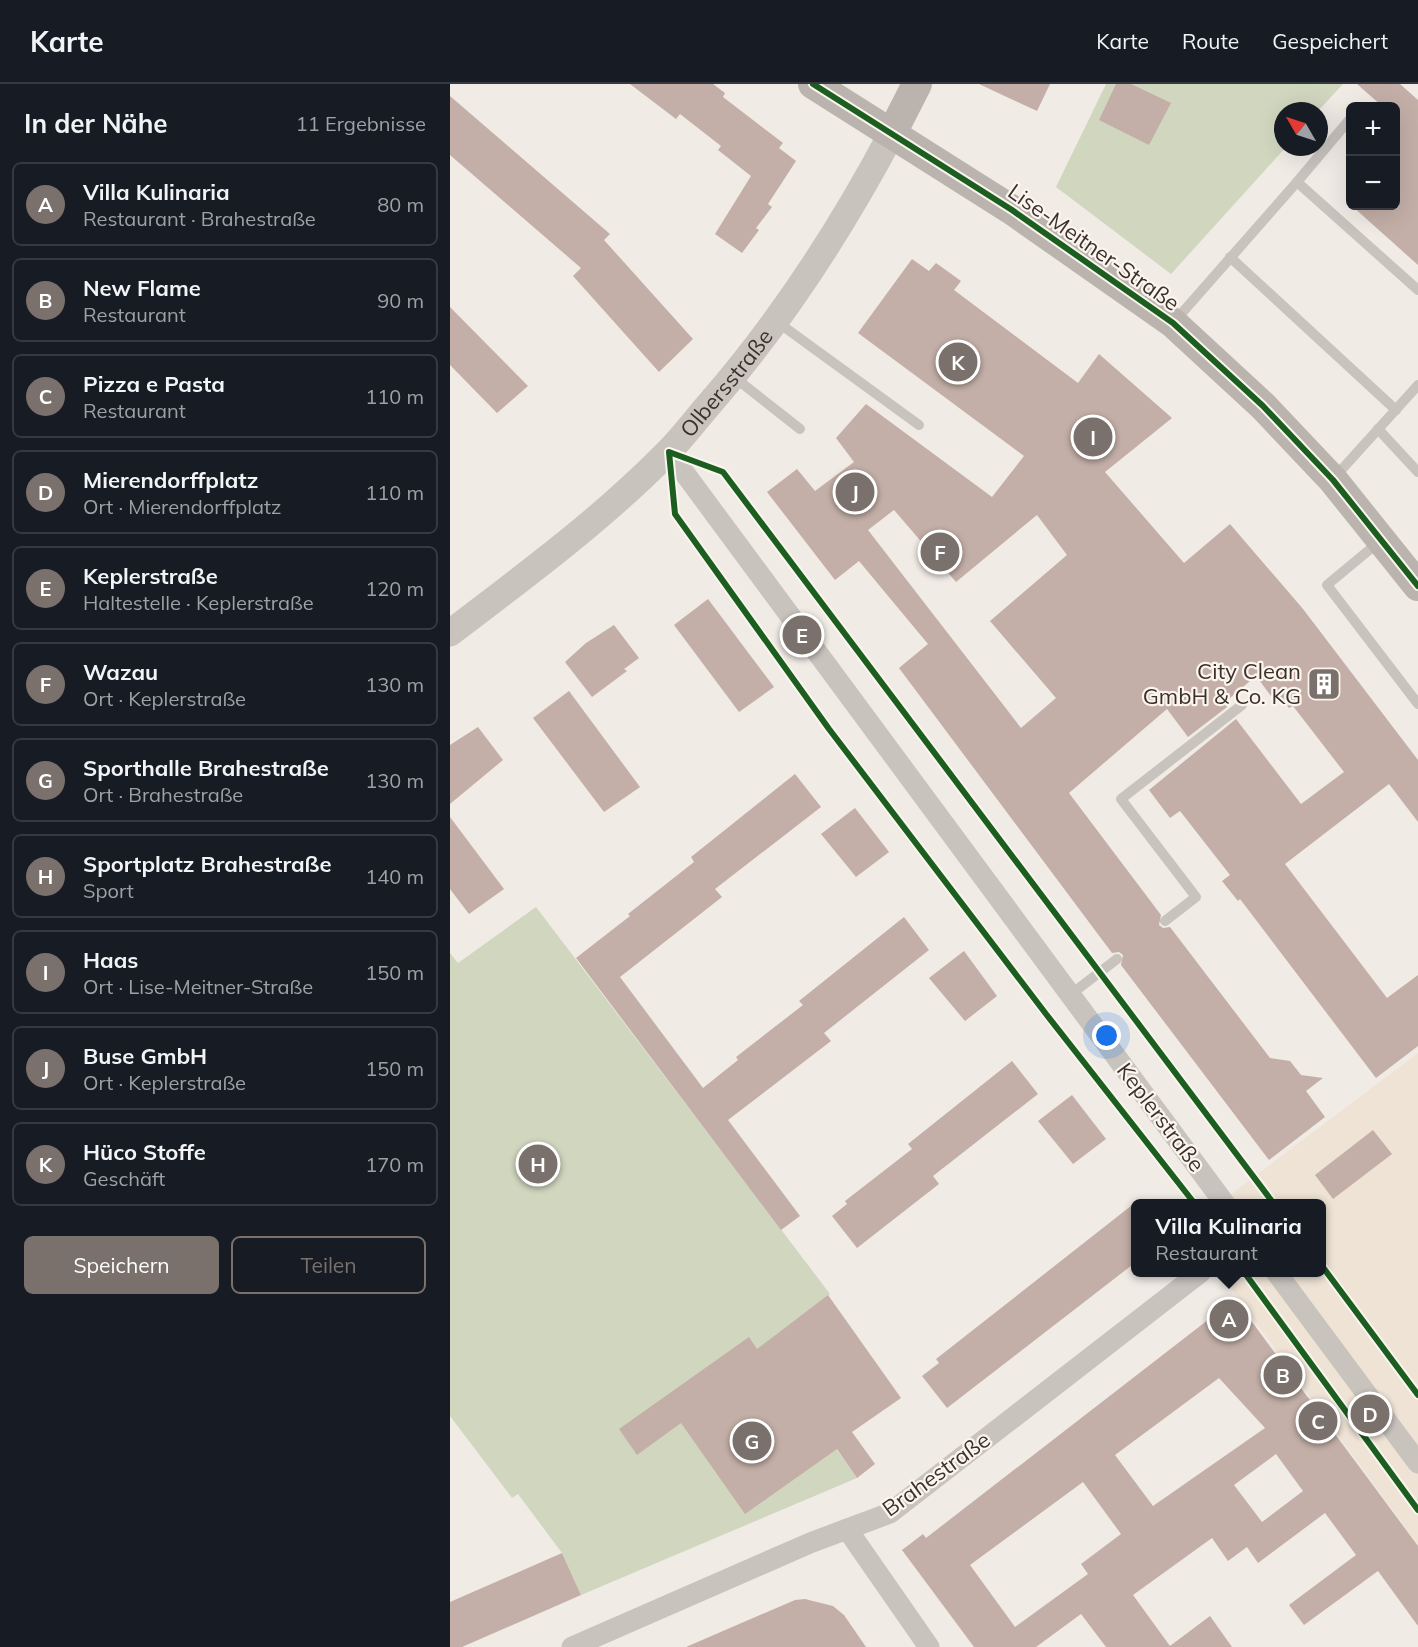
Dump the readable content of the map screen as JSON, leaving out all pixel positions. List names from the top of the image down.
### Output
{
  "streets": {
    "main road": ["Lise-Meitner-Straße"],
    "street": ["Olbersstraße", "Keplerstraße", "Brahestraße"]
  },
  "crossings": [
    ["Lise-Meitner-Straße", "Olbersstraße"],
    ["Olbersstraße", "Keplerstraße"]
  ],
  "places": {
    "building": ["City Clean GmbH & Co. KG"]
  },
  "north": "top left",
  "page": {
    "header": "Karte",
    "nav": ["Karte", "Route", "Gespeichert"],
    "heading": ["In der Nähe", "11 Ergebnisse"],
    "map_buttons": ["+", "−"],
    "list": [
      {
        "mark": "A",
        "name": "Villa Kulinaria",
        "note": "Restaurant · Brahestraße",
        "value": "80 m"
      },
      {
        "mark": "B",
        "name": "New Flame",
        "note": "Restaurant",
        "value": "90 m"
      },
      {
        "mark": "C",
        "name": "Pizza e Pasta",
        "note": "Restaurant",
        "value": "110 m"
      },
      {
        "mark": "D",
        "name": "Mierendorffplatz",
        "note": "Ort · Mierendorffplatz",
        "value": "110 m"
      },
      {
        "mark": "E",
        "name": "Keplerstraße",
        "note": "Haltestelle · Keplerstraße",
        "value": "120 m"
      },
      {
        "mark": "F",
        "name": "Wazau",
        "note": "Ort · Keplerstraße",
        "value": "130 m"
      },
      {
        "mark": "G",
        "name": "Sporthalle Brahestraße",
        "note": "Ort · Brahestraße",
        "value": "130 m"
      },
      {
        "mark": "H",
        "name": "Sportplatz Brahestraße",
        "note": "Sport",
        "value": "140 m"
      },
      {
        "mark": "I",
        "name": "Haas",
        "note": "Ort · Lise-Meitner-Straße",
        "value": "150 m"
      },
      {
        "mark": "J",
        "name": "Buse GmbH",
        "note": "Ort · Keplerstraße",
        "value": "150 m"
      },
      {
        "mark": "K",
        "name": "Hüco Stoffe",
        "note": "Geschäft",
        "value": "170 m"
      }
    ],
    "pins": [
      "K",
      "I",
      "J",
      "F",
      "E",
      "H",
      "A",
      "B",
      "D",
      "C",
      "G"
    ],
    "popup": ["Villa Kulinaria", "Restaurant"],
    "buttons": ["Speichern", "Teilen"]
  }
}
